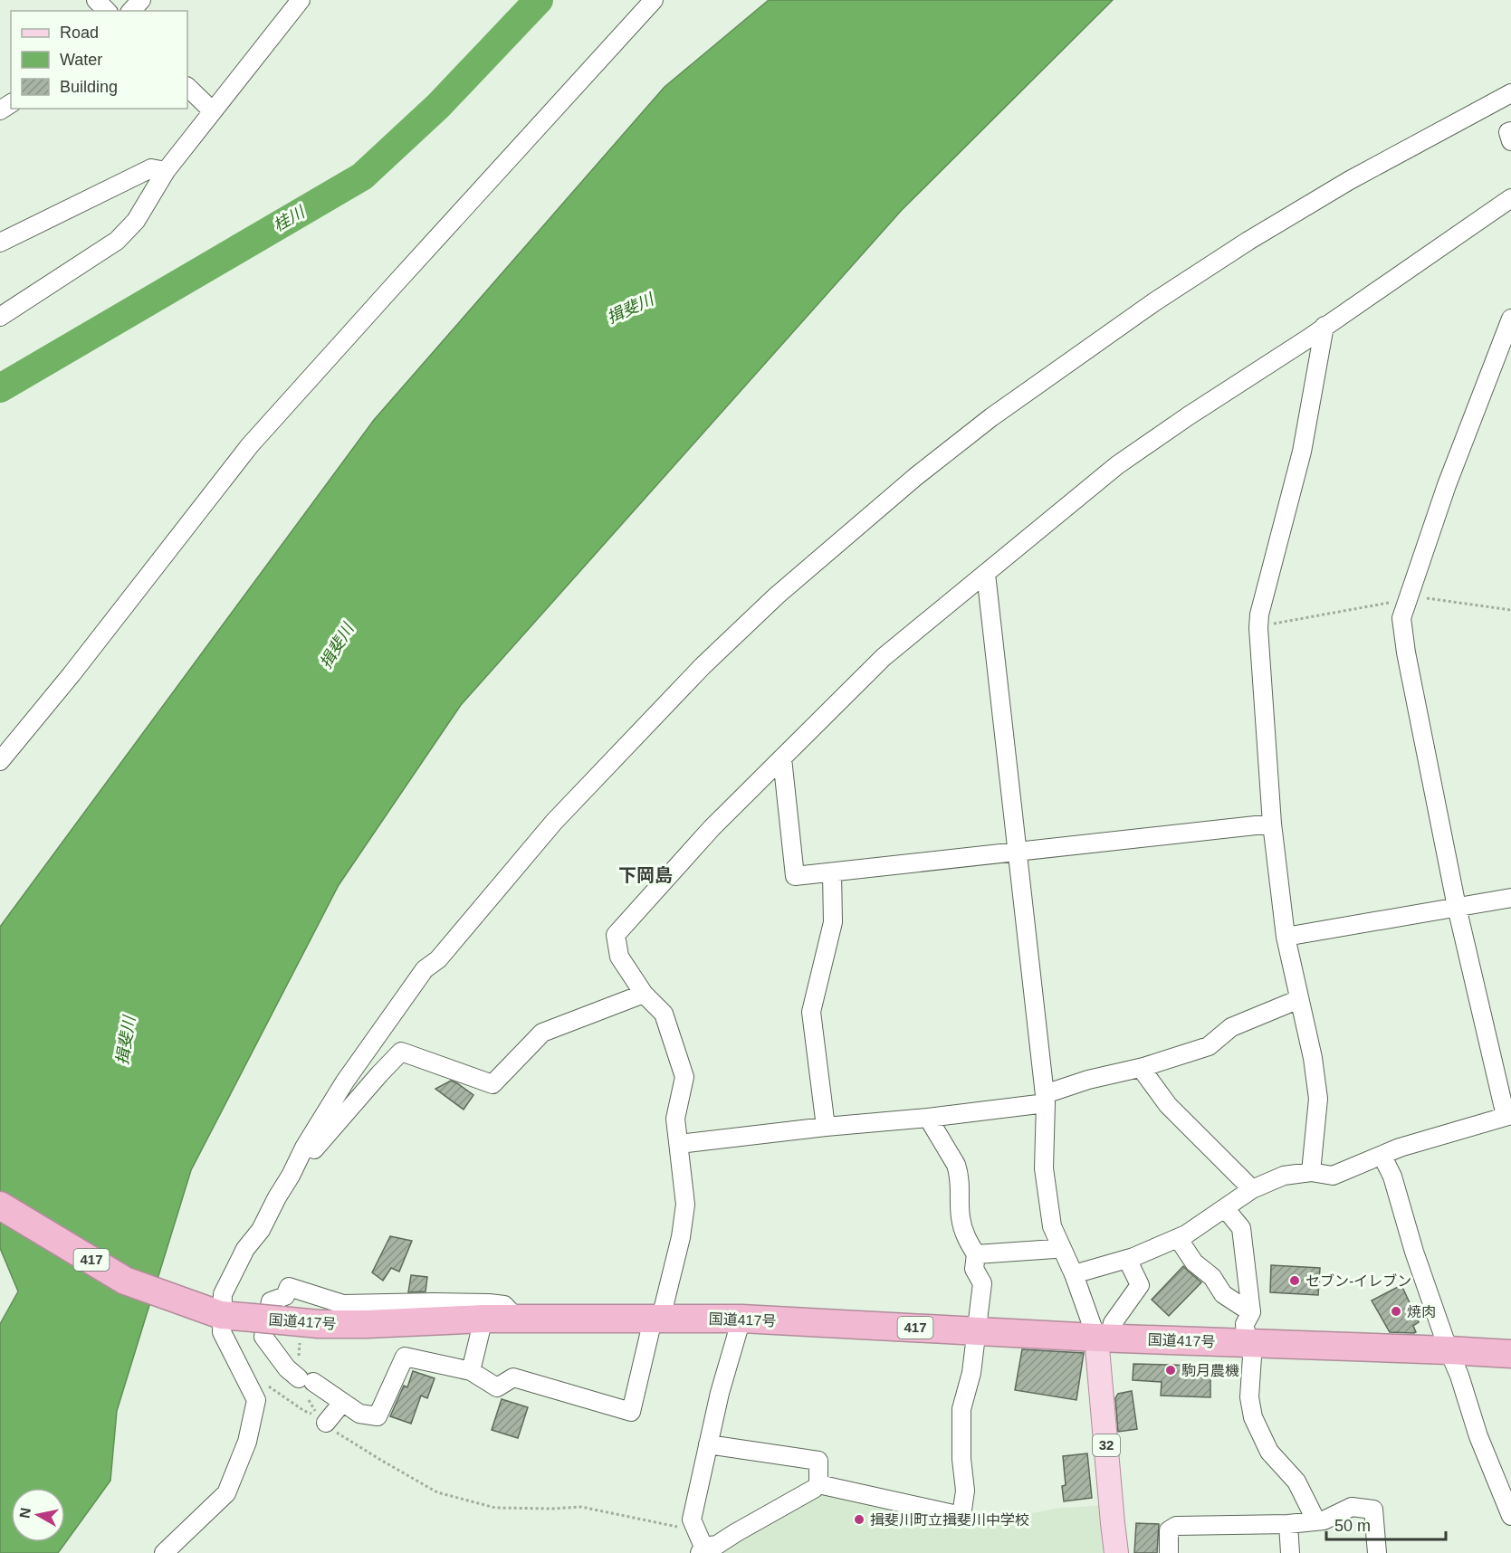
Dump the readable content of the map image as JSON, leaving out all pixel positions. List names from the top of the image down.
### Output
{
  "streets": {
    "highway": ["417", "国道417号"],
    "main road": ["32"]
  },
  "crossings": [
    ["国道417号", "32"]
  ],
  "districts": ["下岡島"],
  "water": ["桂川", "揖斐川"],
  "places": [
    "セブン-イレブン",
    "焼肉",
    "駒月農機",
    "揖斐川町立揖斐川中学校"
  ],
  "legend": ["Road", "Water", "Building"],
  "scale_bar": "50 m",
  "north": "left"
}
